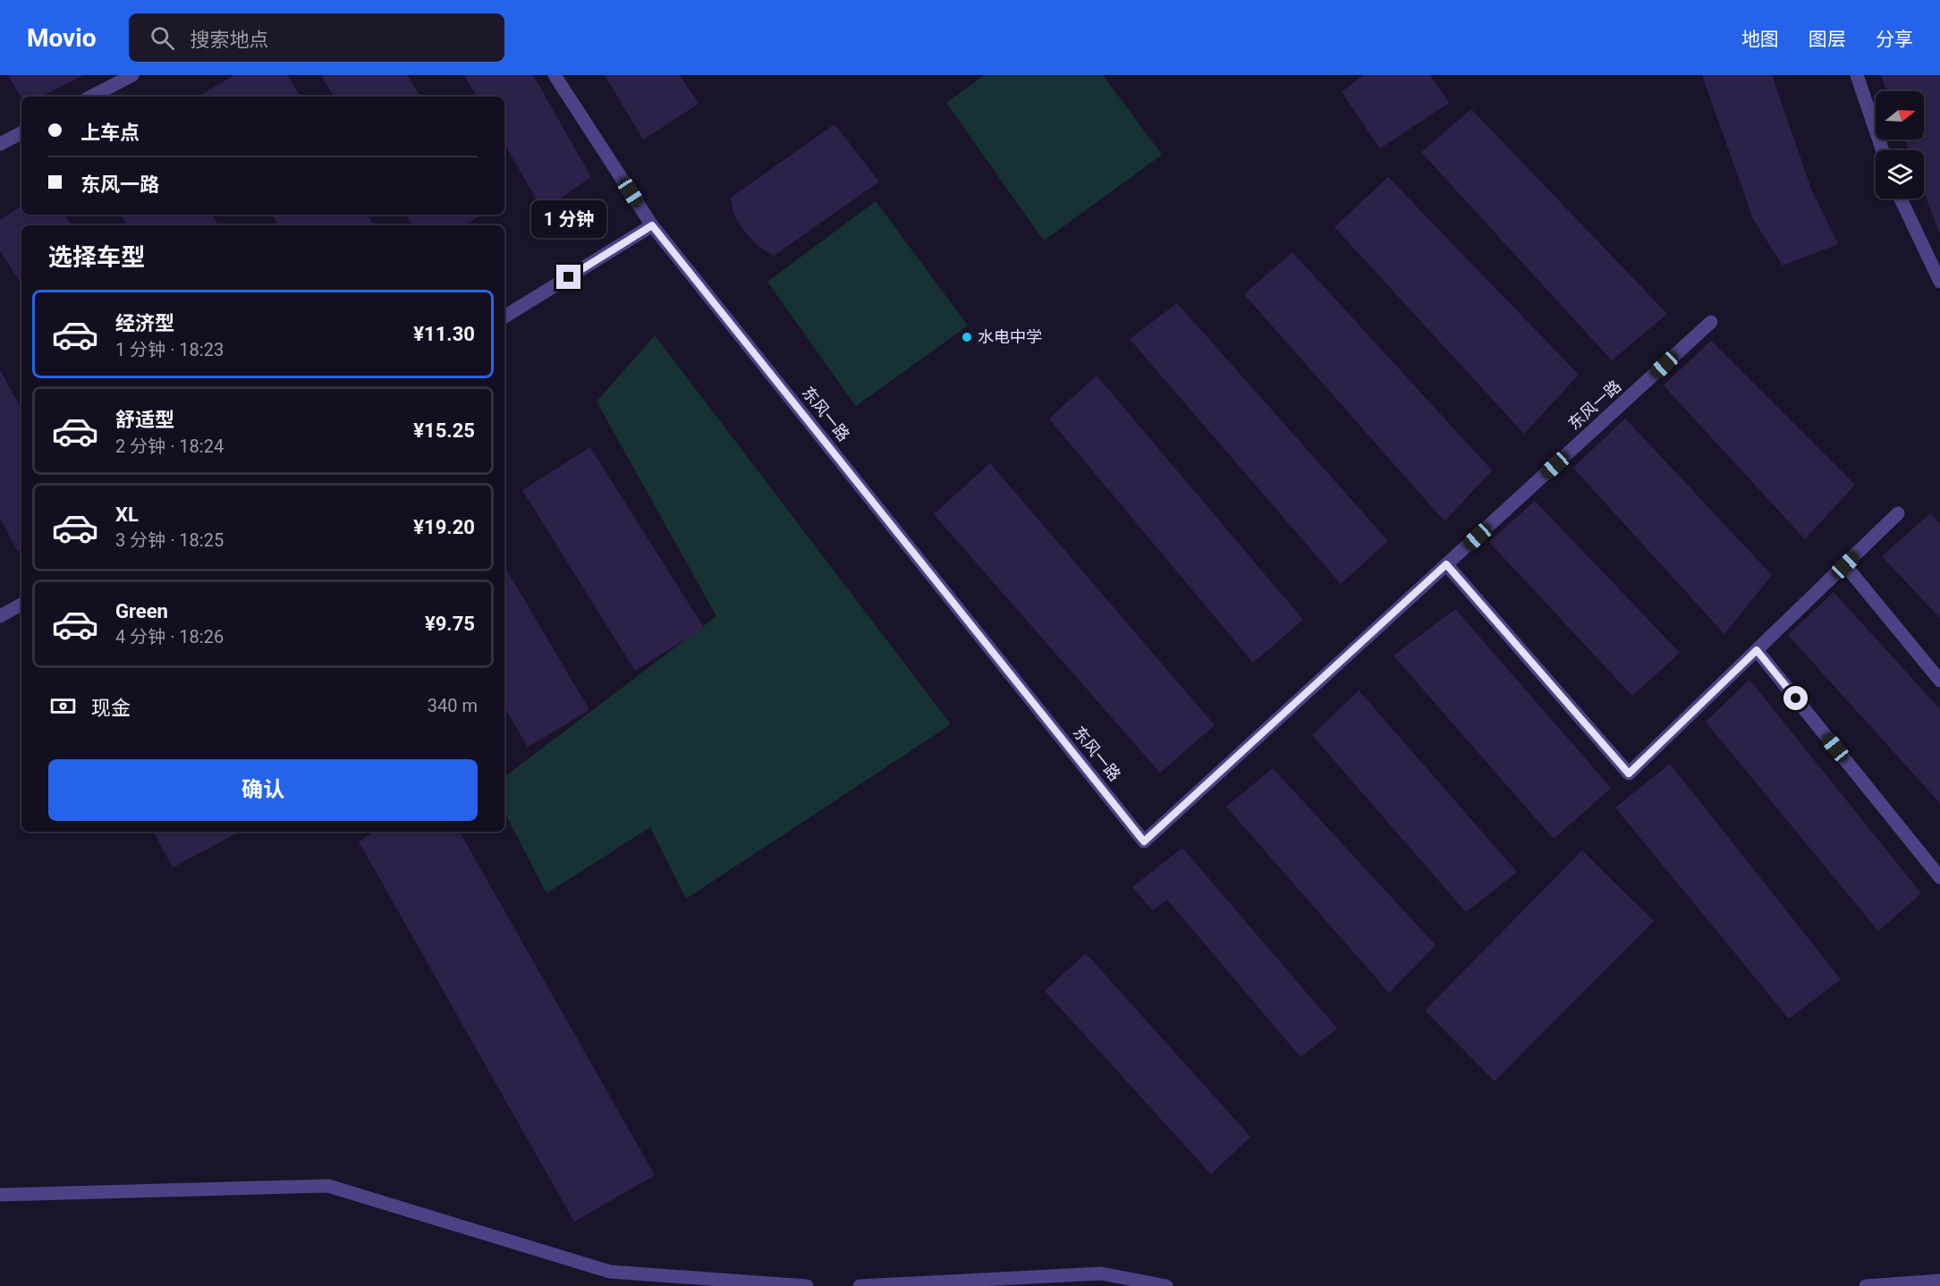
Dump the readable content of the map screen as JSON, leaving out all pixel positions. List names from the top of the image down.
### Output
{
  "streets": {
    "street": ["东风一路"]
  },
  "places": ["水电中学"],
  "north": "right",
  "page": {
    "header": "Movio",
    "search": "搜索地点",
    "nav": ["地图", "图层", "分享"],
    "banner": ["上车点", "东风一路"],
    "bubble": "1 分钟",
    "heading": "选择车型",
    "list": [
      {
        "name": "经济型",
        "note": "1 分钟 · 18:23",
        "value": "¥11.30"
      },
      {
        "name": "舒适型",
        "note": "2 分钟 · 18:24",
        "value": "¥15.25"
      },
      {
        "name": "XL",
        "note": "3 分钟 · 18:25",
        "value": "¥19.20"
      },
      {
        "name": "Green",
        "note": "4 分钟 · 18:26",
        "value": "¥9.75"
      }
    ],
    "pay": ["现金", "340 m"],
    "buttons": "确认"
  }
}
